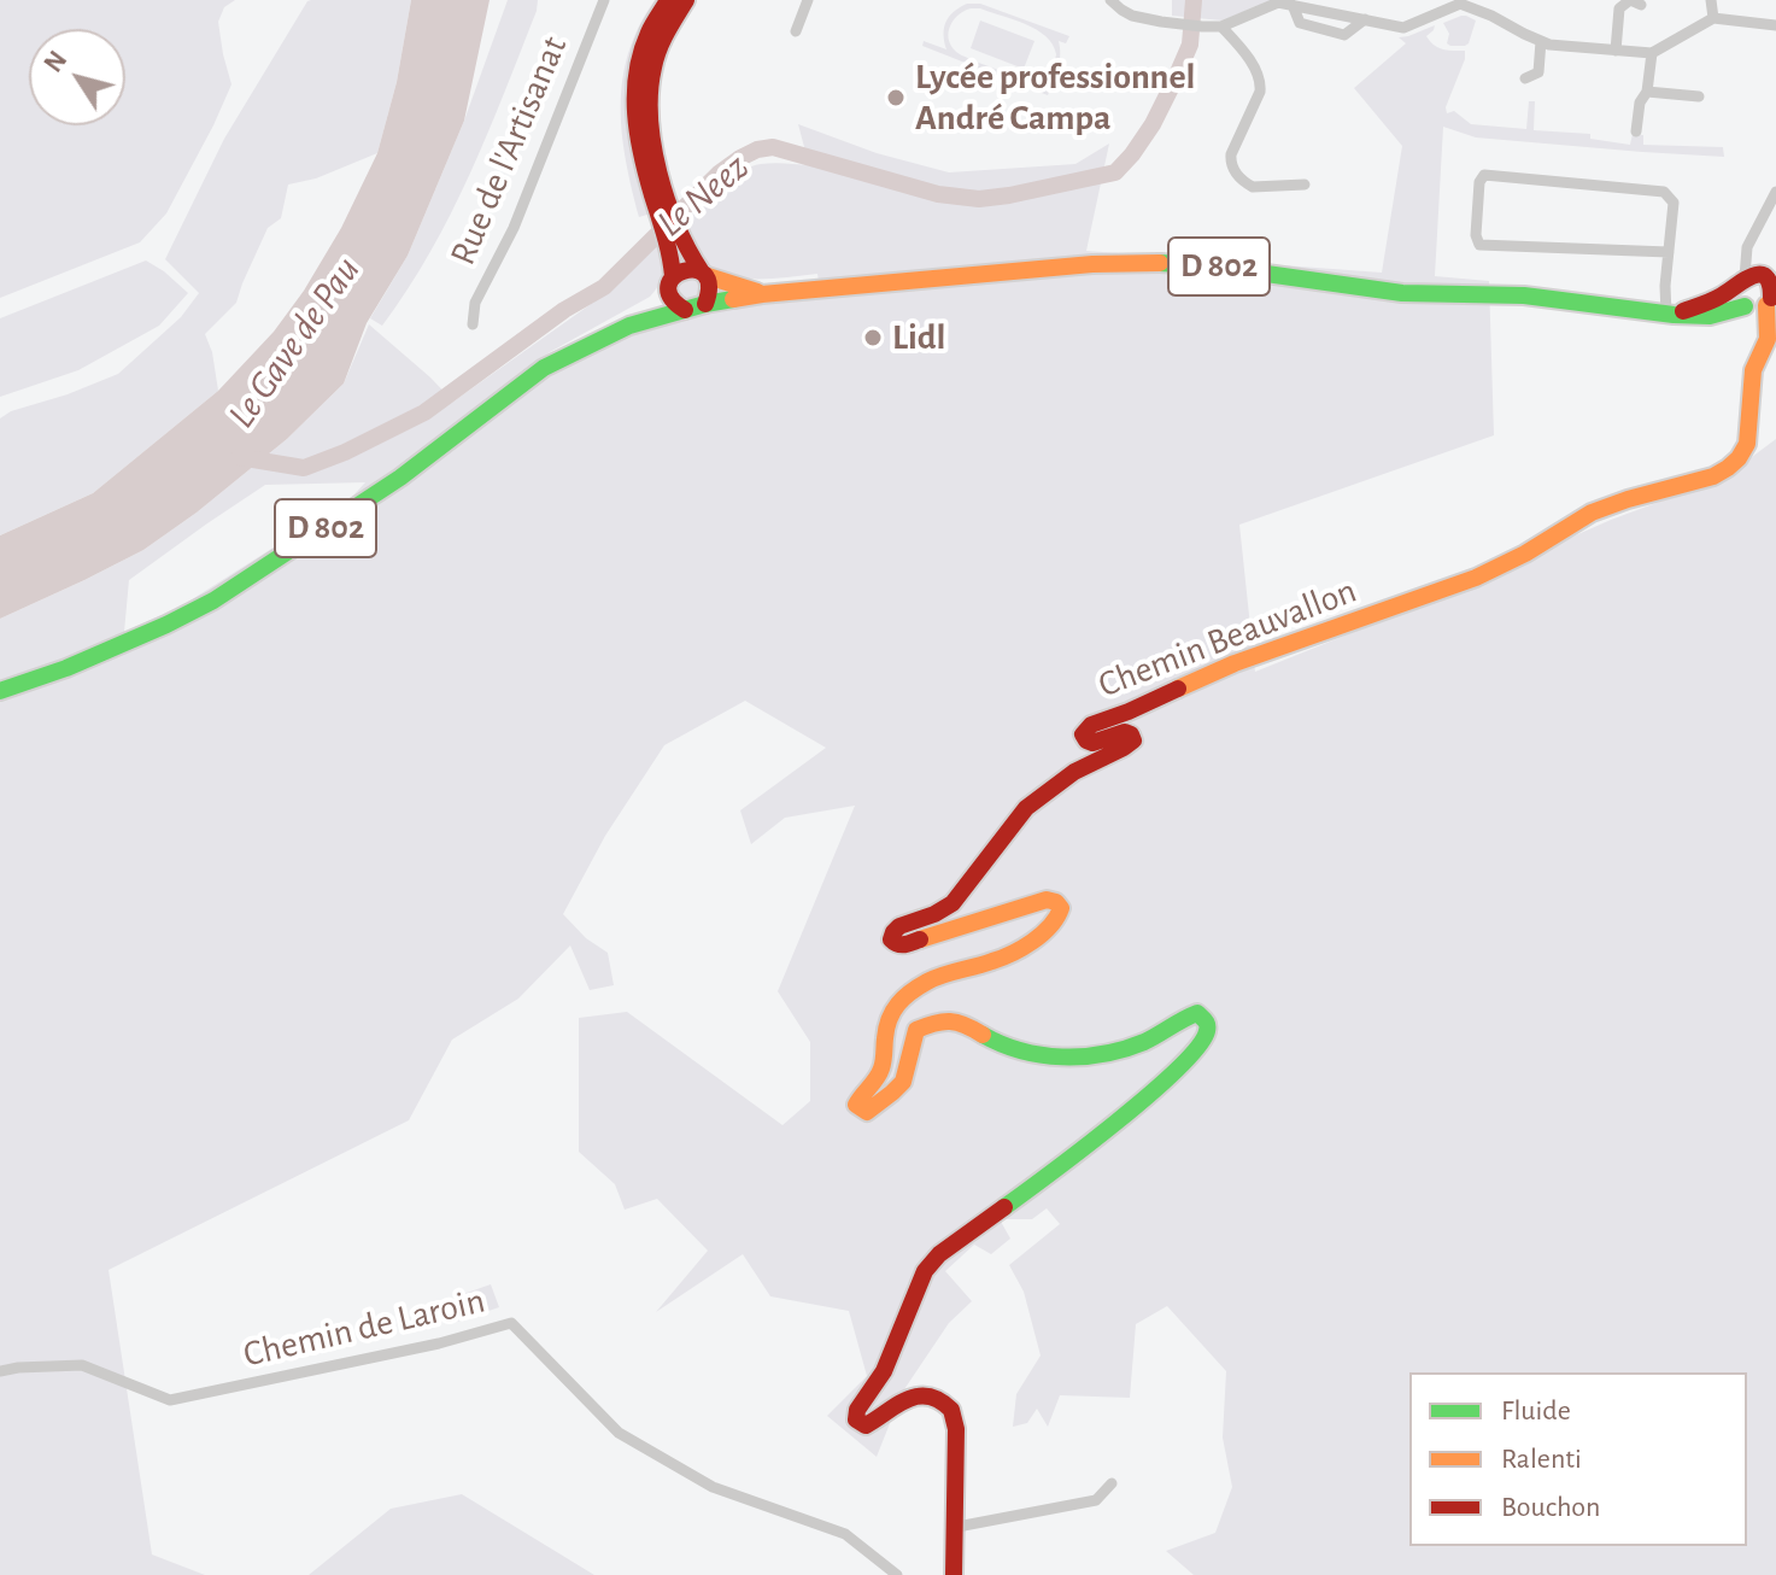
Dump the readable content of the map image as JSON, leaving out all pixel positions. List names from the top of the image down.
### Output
{
  "streets": {
    "street": [
      "Rue de l'Artisanat",
      "D 802",
      "Chemin Beauvallon",
      "Chemin de Laroin"
    ]
  },
  "crossings": [
    ["D 802", "Chemin Beauvallon"]
  ],
  "water": ["Le Neez", "Le Gave de Pau"],
  "places": ["Lycée professionnel André Campa", "Lidl"],
  "legend": ["Fluide", "Ralenti", "Bouchon"],
  "north": "top left"
}
